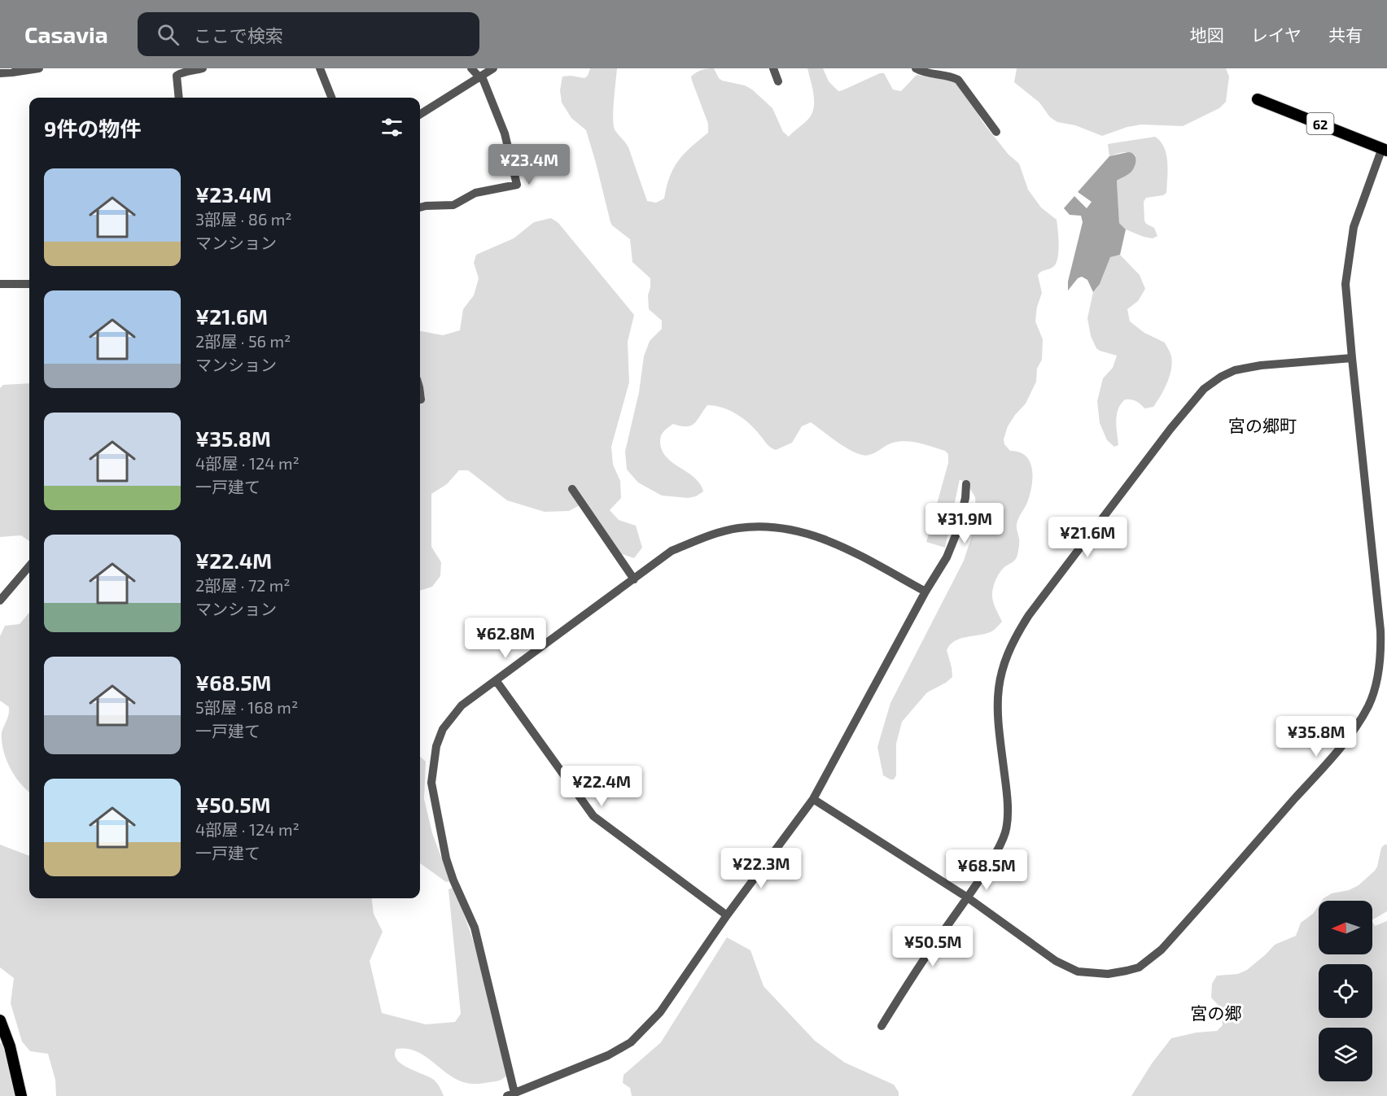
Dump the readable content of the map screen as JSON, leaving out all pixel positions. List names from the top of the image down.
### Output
{
  "streets": {
    "main road": ["62"]
  },
  "districts": ["宮の郷町", "宮の郷"],
  "north": "left",
  "page": {
    "header": "Casavia",
    "search": "ここで検索",
    "nav": ["地図", "レイヤ", "共有"],
    "heading": "9件の物件",
    "price": [
      "¥23.4M",
      "¥31.9M",
      "¥21.6M",
      "¥62.8M",
      "¥35.8M",
      "¥22.4M",
      "¥22.3M",
      "¥68.5M",
      "¥50.5M"
    ],
    "list": [
      {
        "name": "¥23.4M",
        "note": "3部屋 · 86 m² · マンション"
      },
      {
        "name": "¥21.6M",
        "note": "2部屋 · 56 m² · マンション"
      },
      {
        "name": "¥35.8M",
        "note": "4部屋 · 124 m² · 一戸建て"
      },
      {
        "name": "¥22.4M",
        "note": "2部屋 · 72 m² · マンション"
      },
      {
        "name": "¥68.5M",
        "note": "5部屋 · 168 m² · 一戸建て"
      },
      {
        "name": "¥50.5M",
        "note": "4部屋 · 124 m² · 一戸建て"
      }
    ]
  }
}
